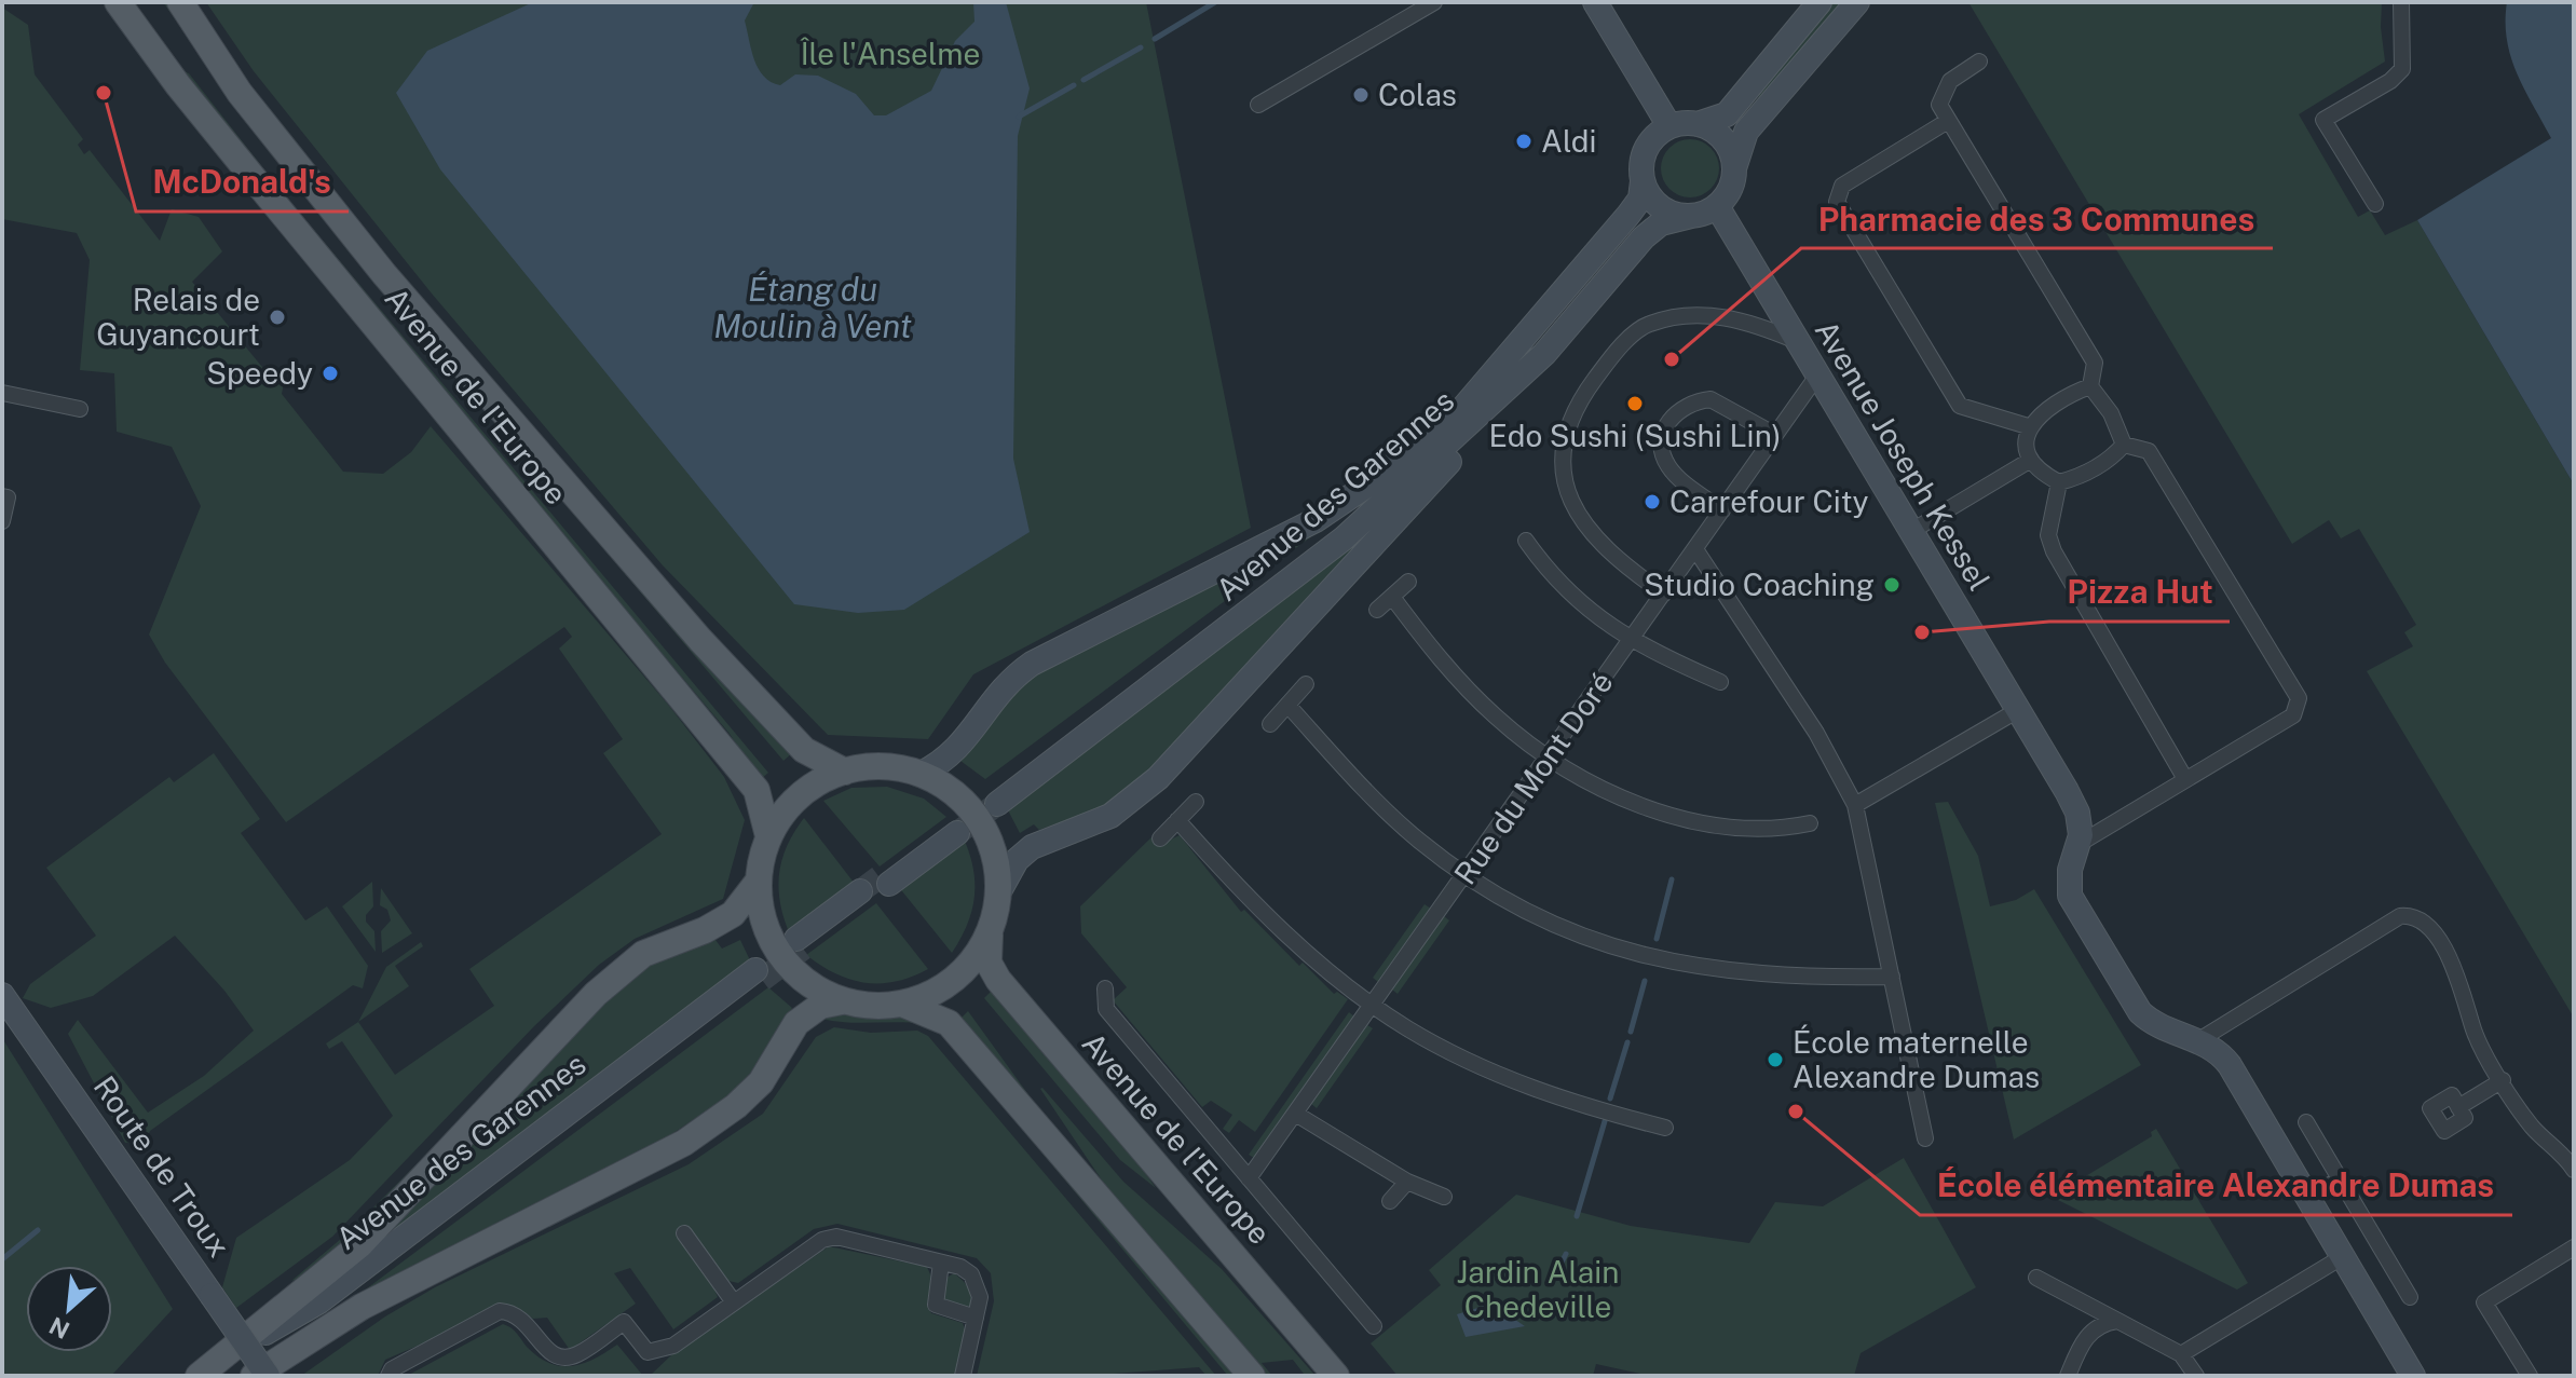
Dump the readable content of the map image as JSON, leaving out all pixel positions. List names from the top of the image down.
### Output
{
  "streets": {
    "main road": [
      "Avenue de l'Europe",
      "Avenue Joseph Kessel",
      "Avenue des Garennes",
      "Route de Troux"
    ],
    "street": ["Rue du Mont Doré"]
  },
  "crossings": [
    ["Avenue Joseph Kessel", "Avenue des Garennes"],
    ["Avenue Joseph Kessel", "Rue du Mont Doré"]
  ],
  "water": ["Étang du Moulin à Vent"],
  "parks": ["Île l'Anselme", "Jardin Alain Chedeville"],
  "places": [
    "McDonald's",
    "Colas",
    "Aldi",
    "Relais de Guyancourt",
    "Pharmacie des 3 Communes",
    "Speedy",
    "Edo Sushi (Sushi Lin)",
    "Carrefour City",
    "Studio Coaching",
    "Pizza Hut",
    "École maternelle Alexandre Dumas",
    "École élémentaire Alexandre Dumas"
  ],
  "north": "bottom left"
}
